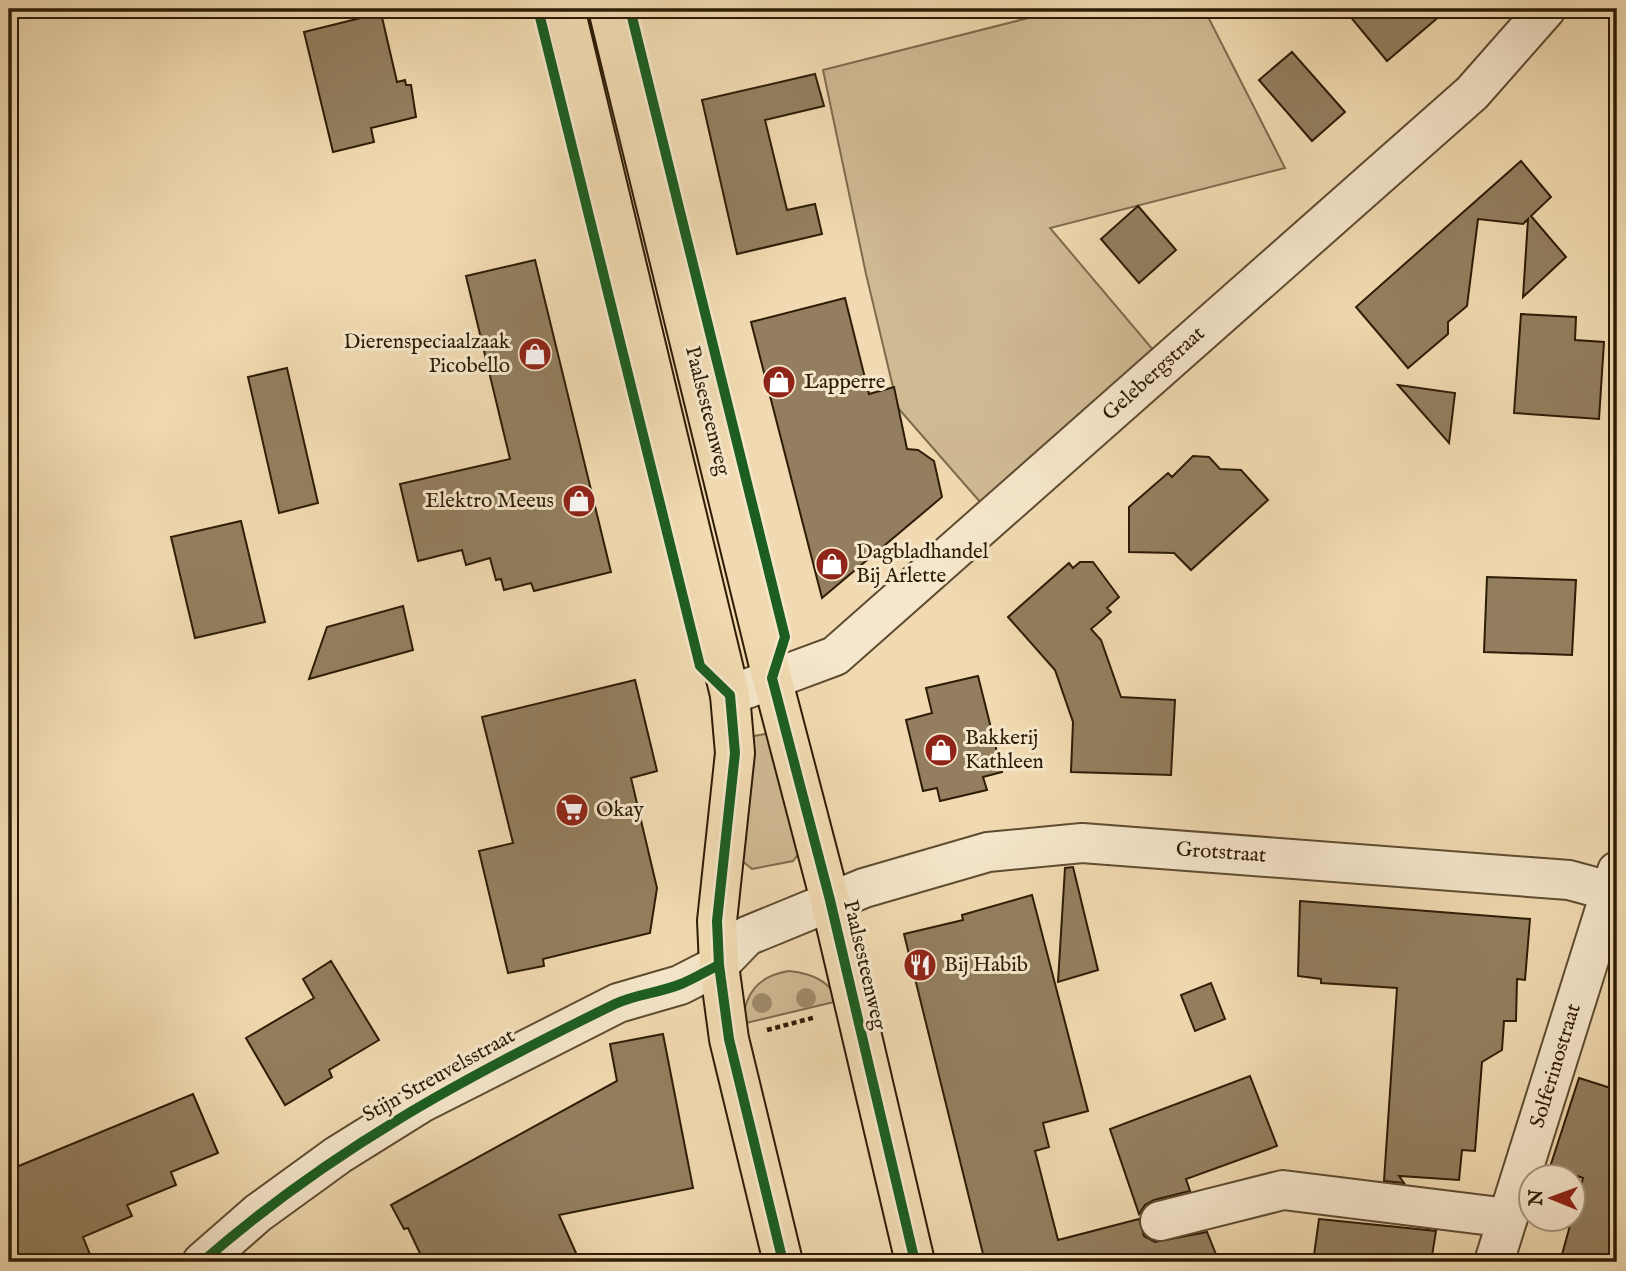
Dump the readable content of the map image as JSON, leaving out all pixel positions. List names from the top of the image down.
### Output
{
  "streets": {
    "main road": ["Paalsesteenweg"],
    "street": [
      "Gelebergstraat",
      "Grotstraat",
      "Solferinostraat",
      "Stijn Streuvelsstraat"
    ]
  },
  "crossings": [
    ["Gelebergstraat", "Paalsesteenweg"],
    ["Paalsesteenweg", "Grotstraat"],
    ["Paalsesteenweg", "Stijn Streuvelsstraat"],
    ["Grotstraat", "Solferinostraat"],
    ["Grotstraat", "Stijn Streuvelsstraat"]
  ],
  "places": {
    "shop": [
      "Dierenspeciaalzaak Picobello",
      "Lapperre",
      "Elektro Meeus",
      "Dagbladhandel Bij Arlette",
      "Bakkerij Kathleen"
    ],
    "supermarket": ["Okay"],
    "restaurant": ["Bij Habib"]
  },
  "north": "left"
}
